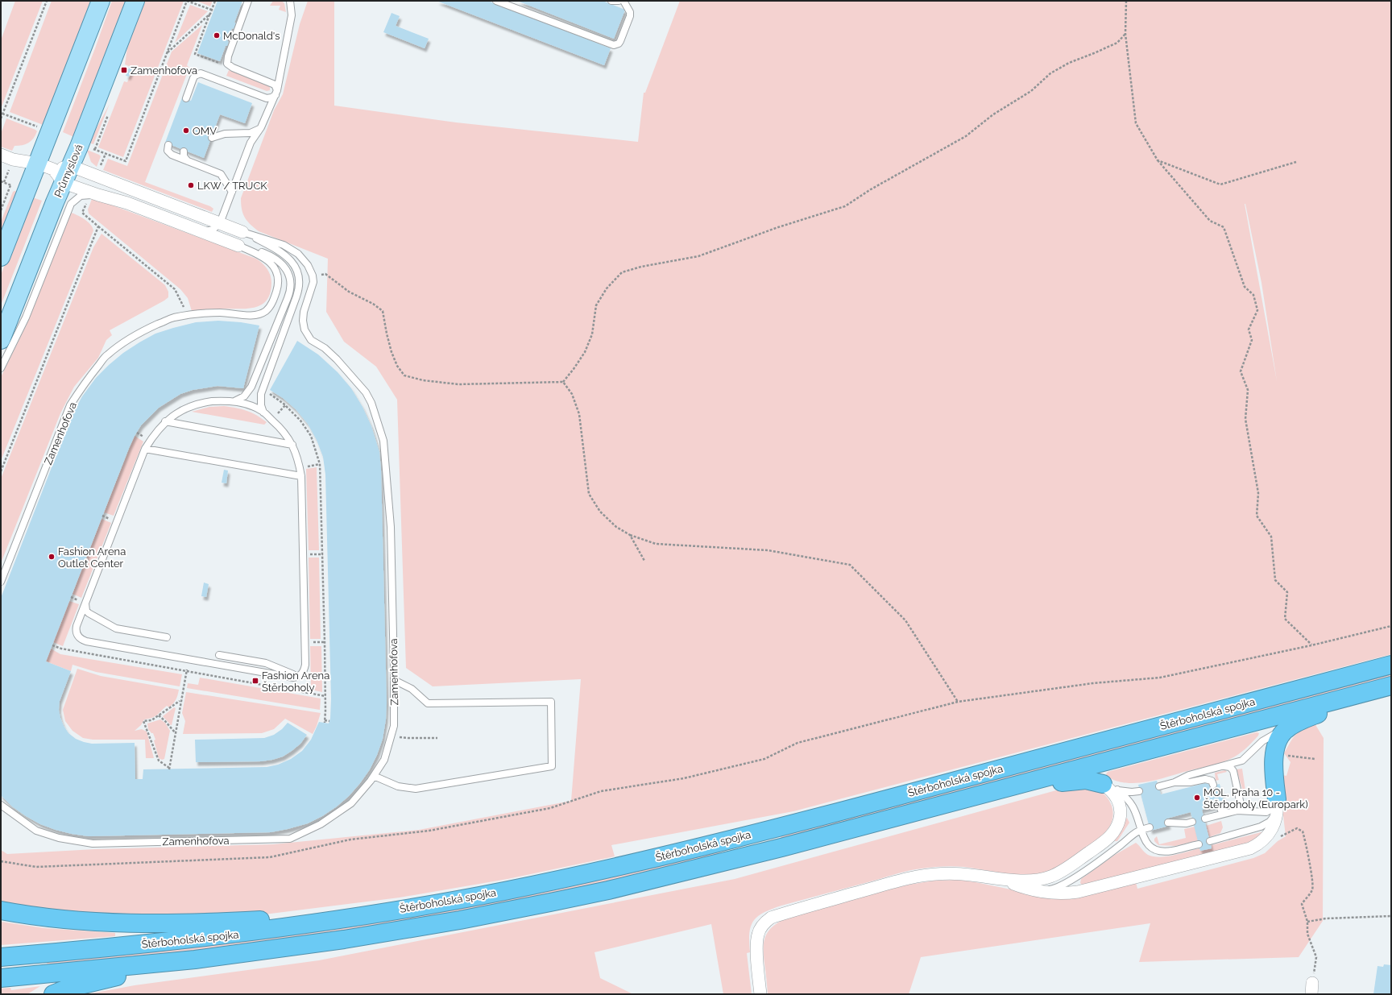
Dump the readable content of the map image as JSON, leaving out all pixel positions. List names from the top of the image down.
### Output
{
  "streets": {
    "highway": ["Štěrboholská spojka"],
    "main road": ["Průmyslová"],
    "street": ["Zamenhofova"]
  },
  "crossings": [
    ["Průmyslová", "Zamenhofova"]
  ],
  "places": {
    "other": [
      "McDonald's",
      "OMV",
      "LKW / TRUCK",
      "Fashion Arena Outlet Center",
      "MOL, Praha 10 - Štěrboholy (Europark)"
    ],
    "transit": ["Zamenhofova", "Fashion Arena Štěrboholy"]
  }
}
